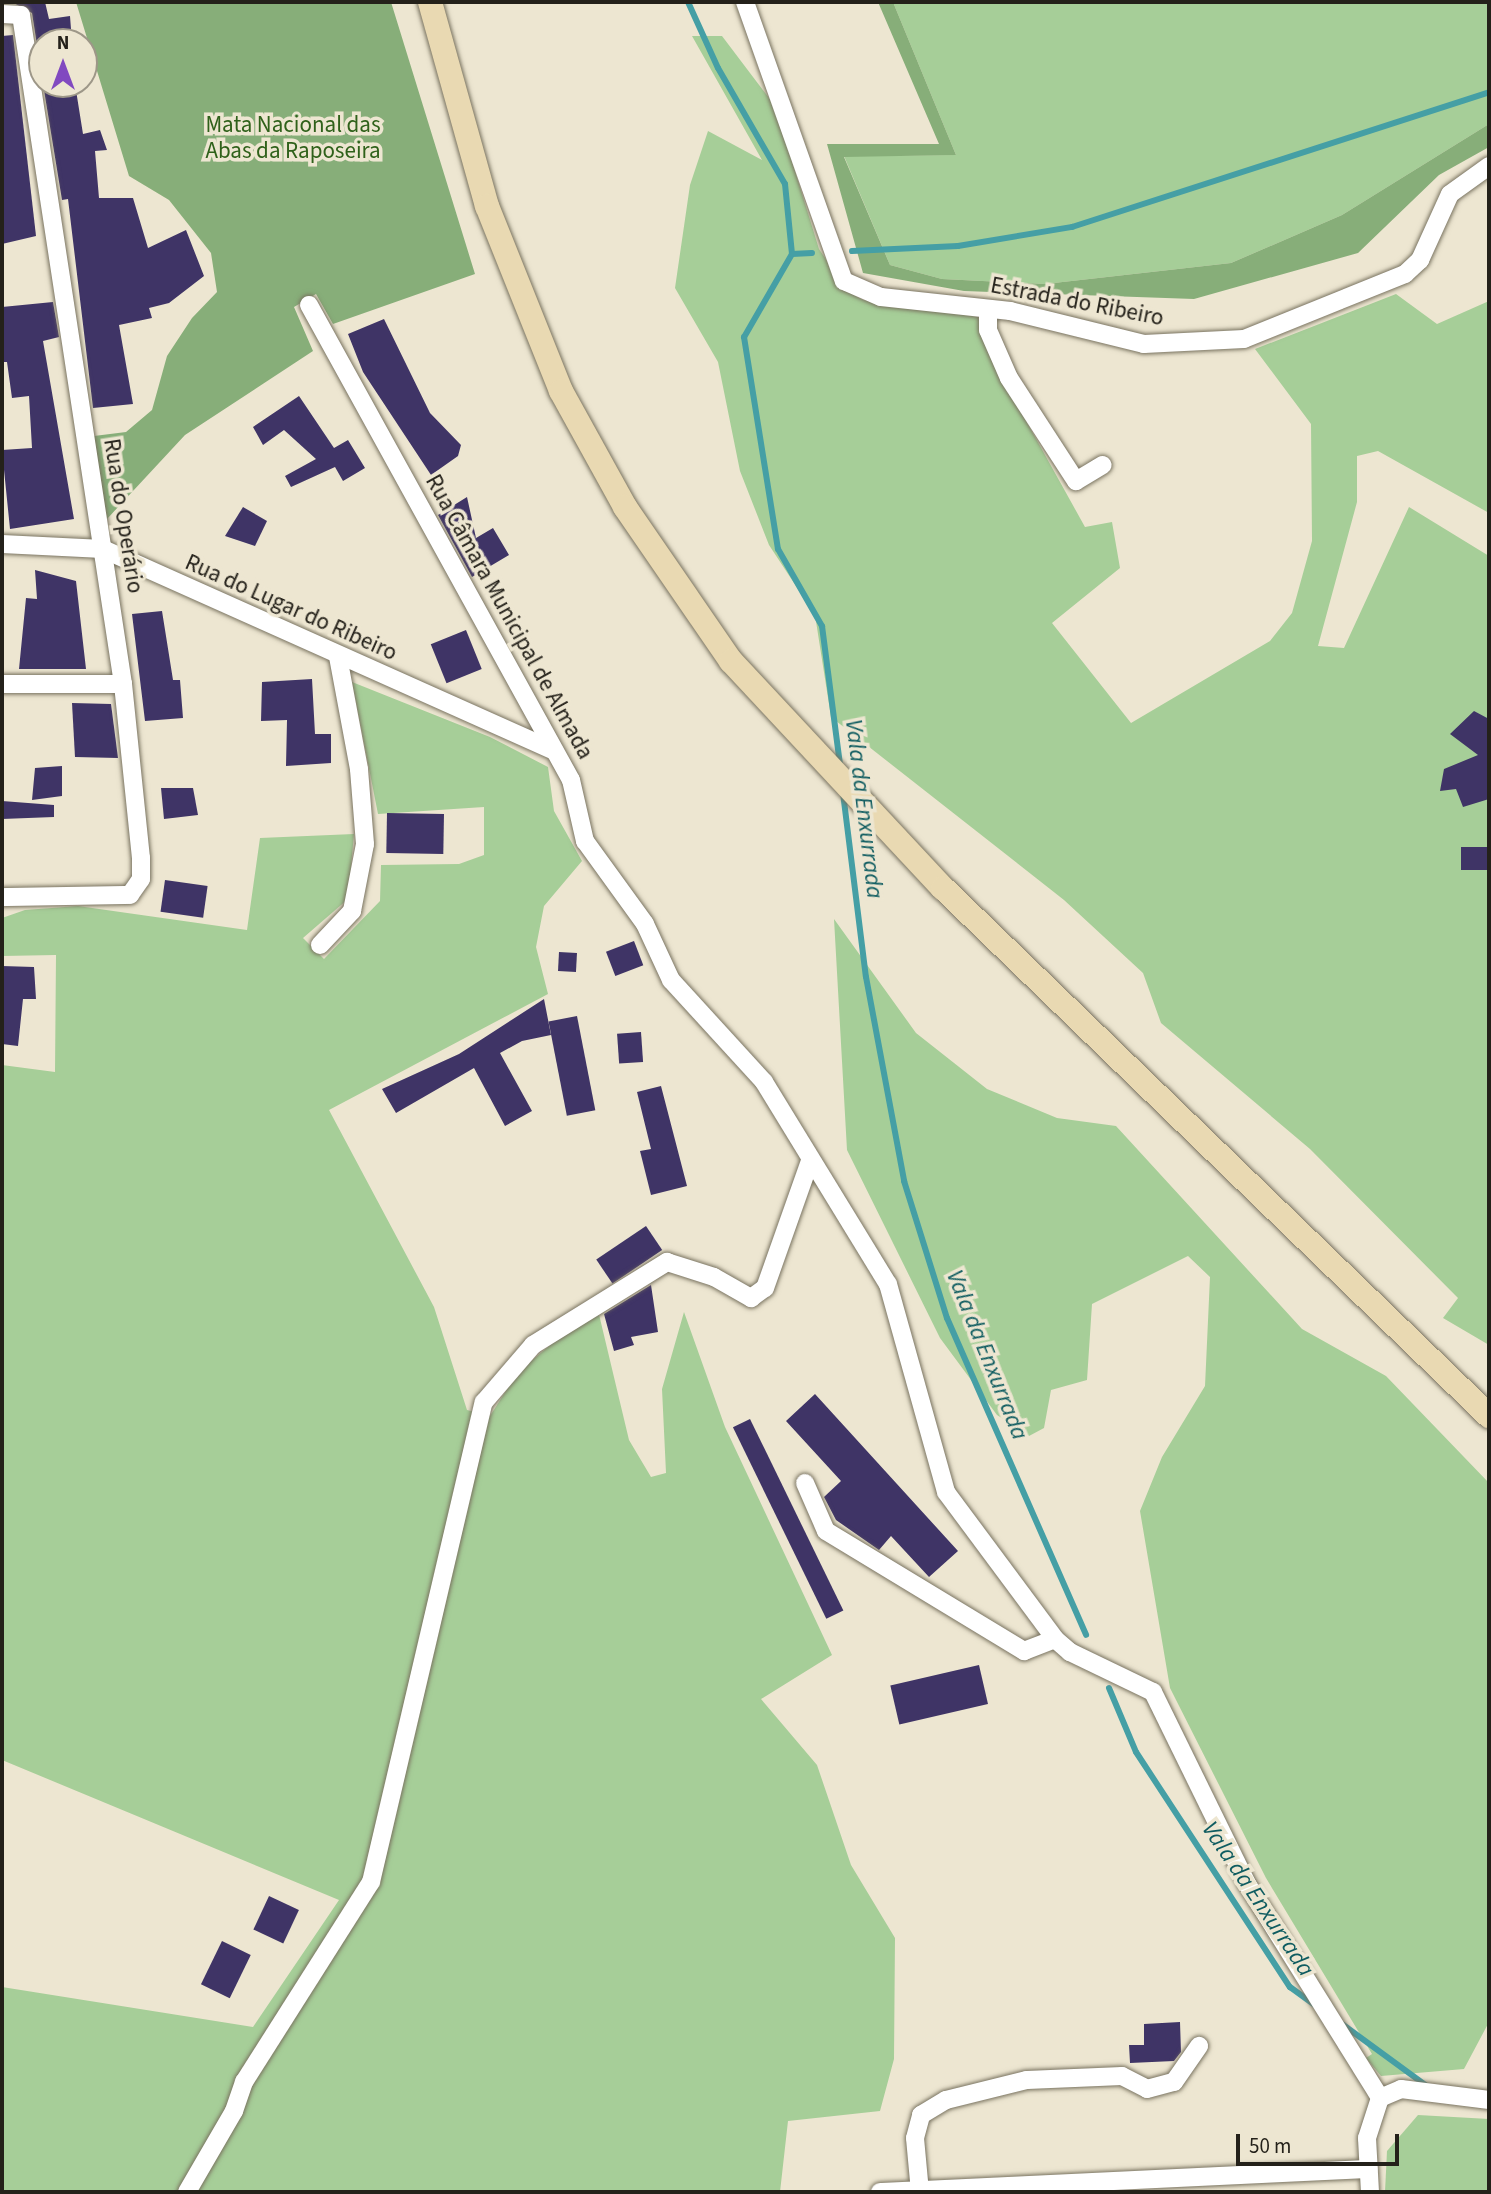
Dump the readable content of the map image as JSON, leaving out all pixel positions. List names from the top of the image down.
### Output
{
  "streets": {
    "street": [
      "Estrada do Ribeiro",
      "Rua do Operário",
      "Rua do Lugar do Ribeiro",
      "Rua Câmara Municipal de Almada"
    ]
  },
  "crossings": [
    ["Rua do Operário", "Rua do Lugar do Ribeiro"],
    ["Rua do Lugar do Ribeiro", "Rua Câmara Municipal de Almada"]
  ],
  "water": ["Vala da Enxurrada"],
  "parks": ["Mata Nacional das Abas da Raposeira"],
  "scale_bar": "50 m",
  "north": "top"
}
